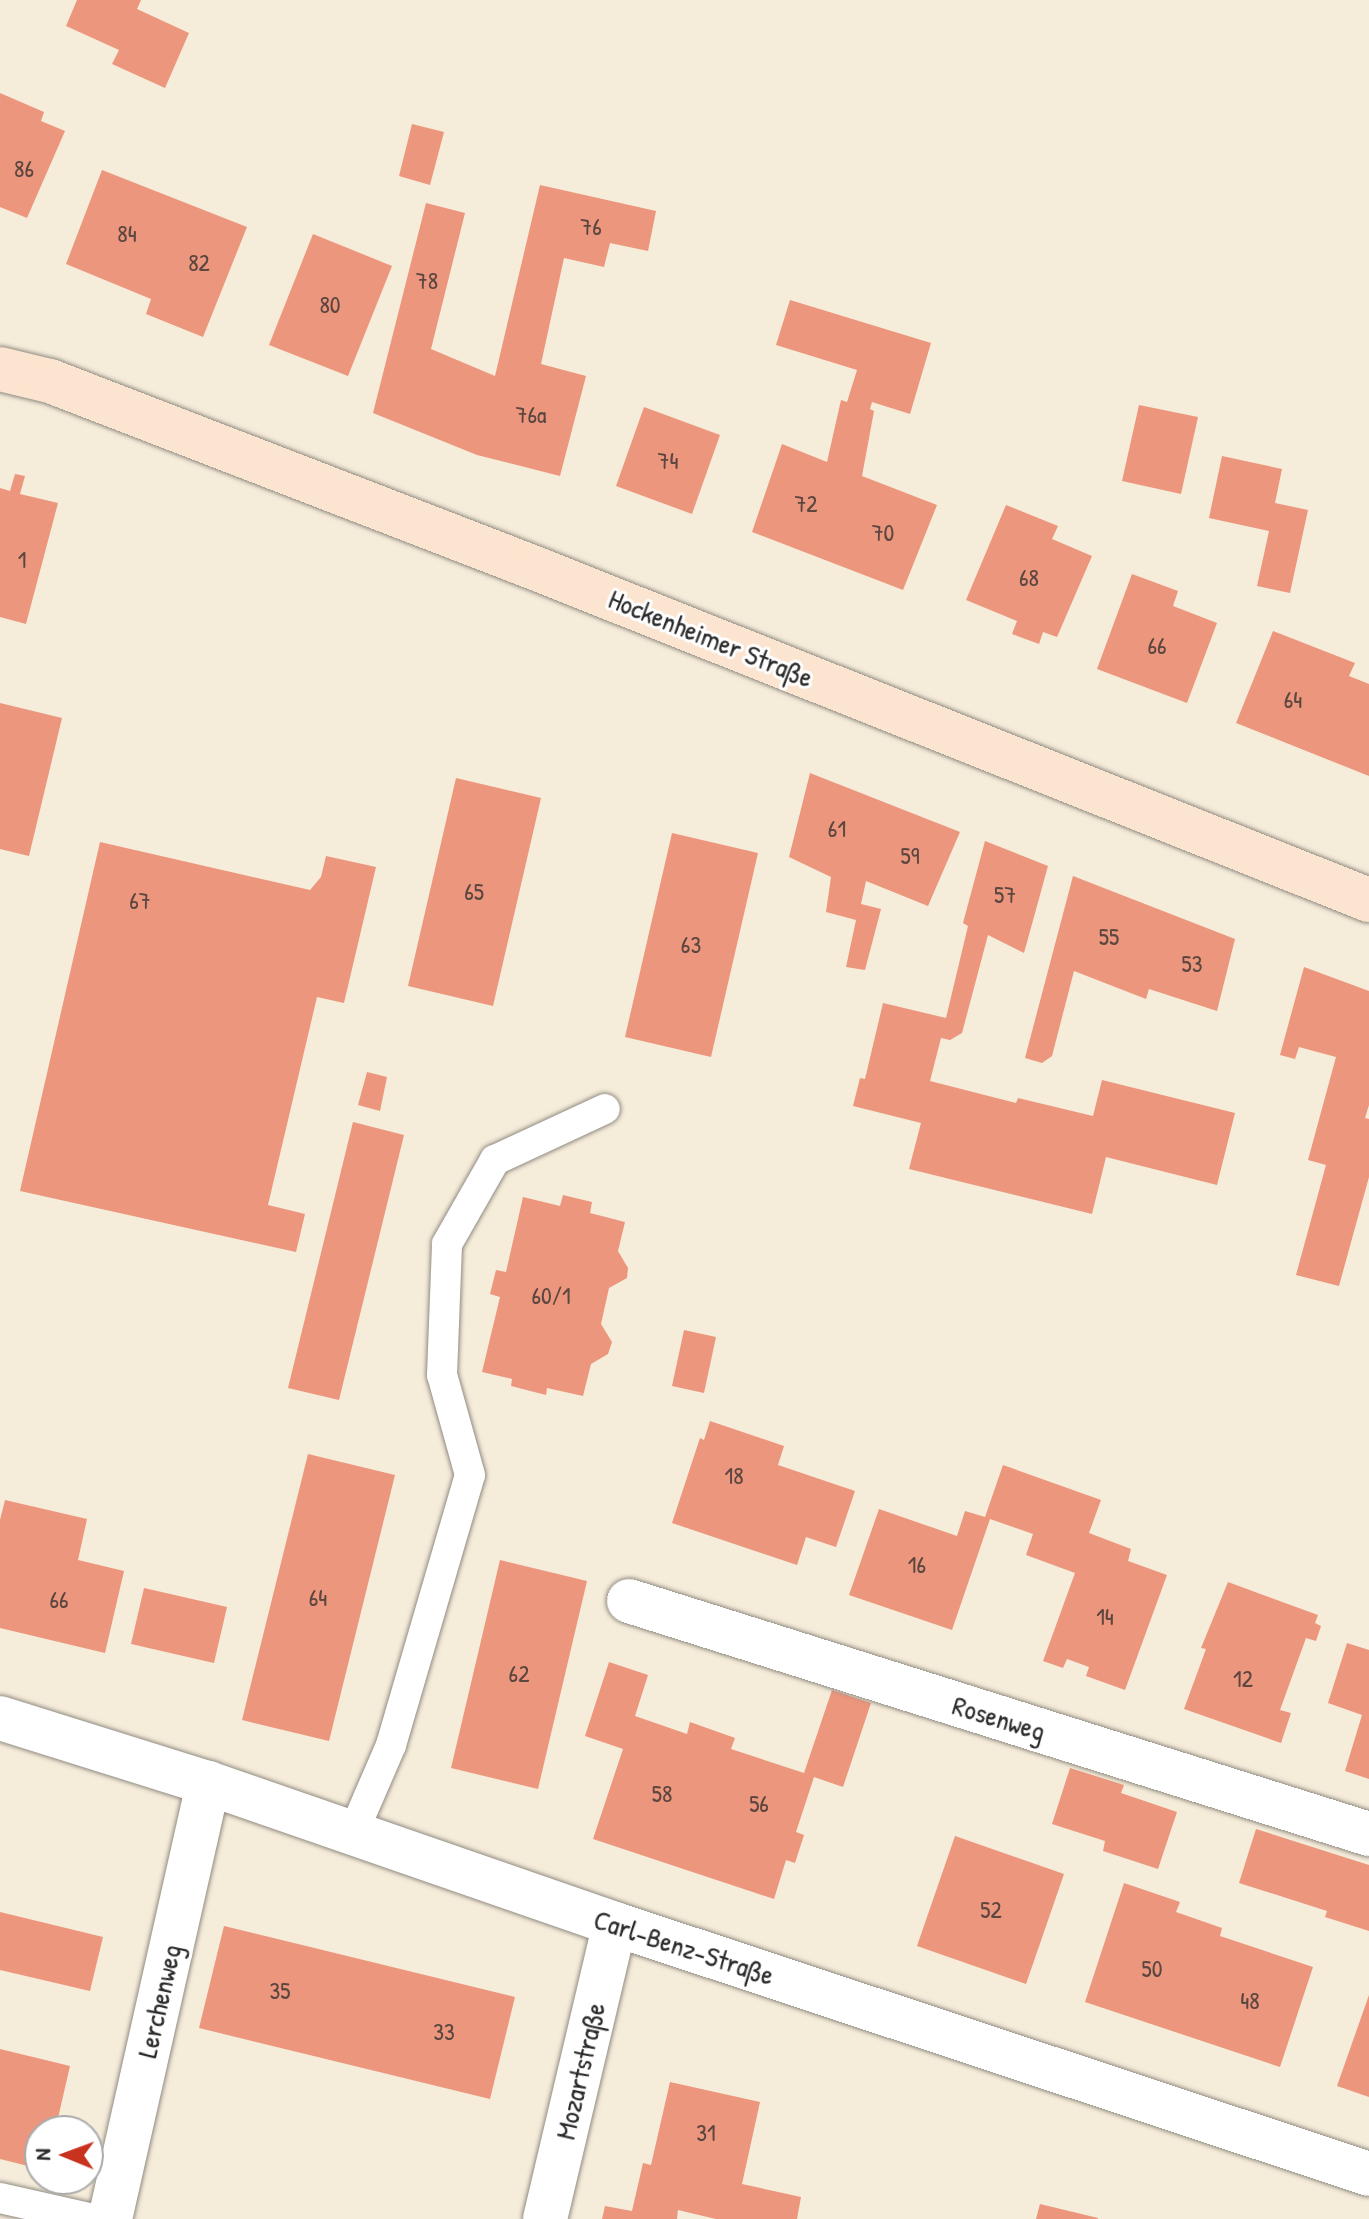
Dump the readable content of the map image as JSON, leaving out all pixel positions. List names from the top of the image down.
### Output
{
  "streets": {
    "street": [
      "Hockenheimer Straße",
      "Rosenweg",
      "Carl-Benz-Straße",
      "Lerchenweg",
      "Mozartstraße"
    ]
  },
  "crossings": [
    ["Carl-Benz-Straße", "Lerchenweg"],
    ["Carl-Benz-Straße", "Mozartstraße"]
  ],
  "house_numbers": [
    "86",
    "76",
    "84",
    "82",
    "78",
    "80",
    "76a",
    "74",
    "72",
    "70",
    "1",
    "68",
    "66",
    "64",
    "61",
    "59",
    "65",
    "57",
    "67",
    "55",
    "63",
    "53",
    "60/1",
    "18",
    "16",
    "64",
    "66",
    "14",
    "62",
    "12",
    "58",
    "56",
    "52",
    "50",
    "35",
    "48",
    "33",
    "31"
  ],
  "north": "left"
}
